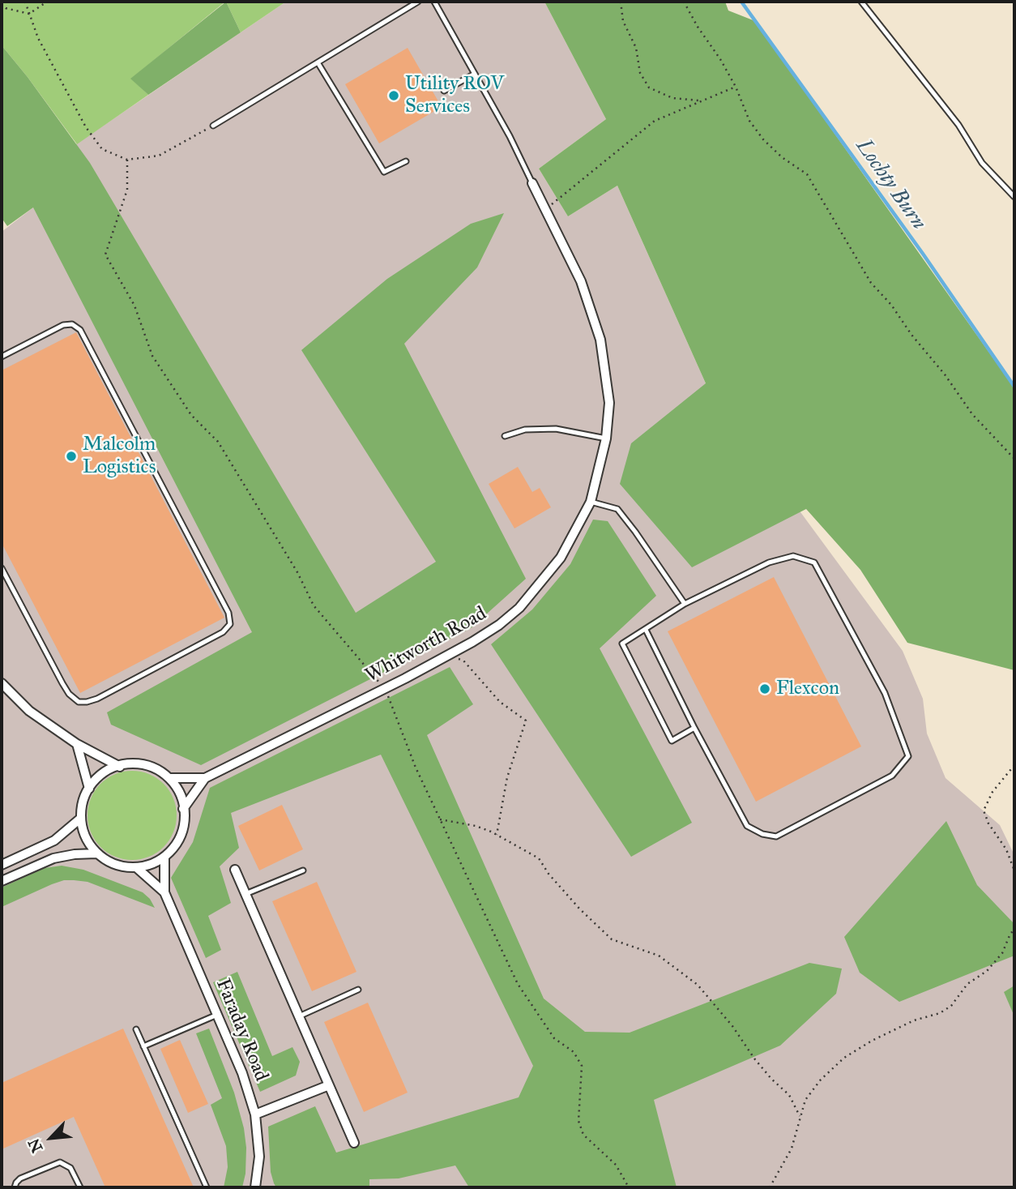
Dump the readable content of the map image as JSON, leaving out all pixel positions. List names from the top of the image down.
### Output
{
  "streets": {
    "street": ["Whitworth Road", "Faraday Road"]
  },
  "crossings": [
    ["Whitworth Road", "Faraday Road"]
  ],
  "water": ["Lochty Burn"],
  "places": ["Utility ROV Services", "Malcolm Logistics", "Flexcon"],
  "north": "bottom left"
}
